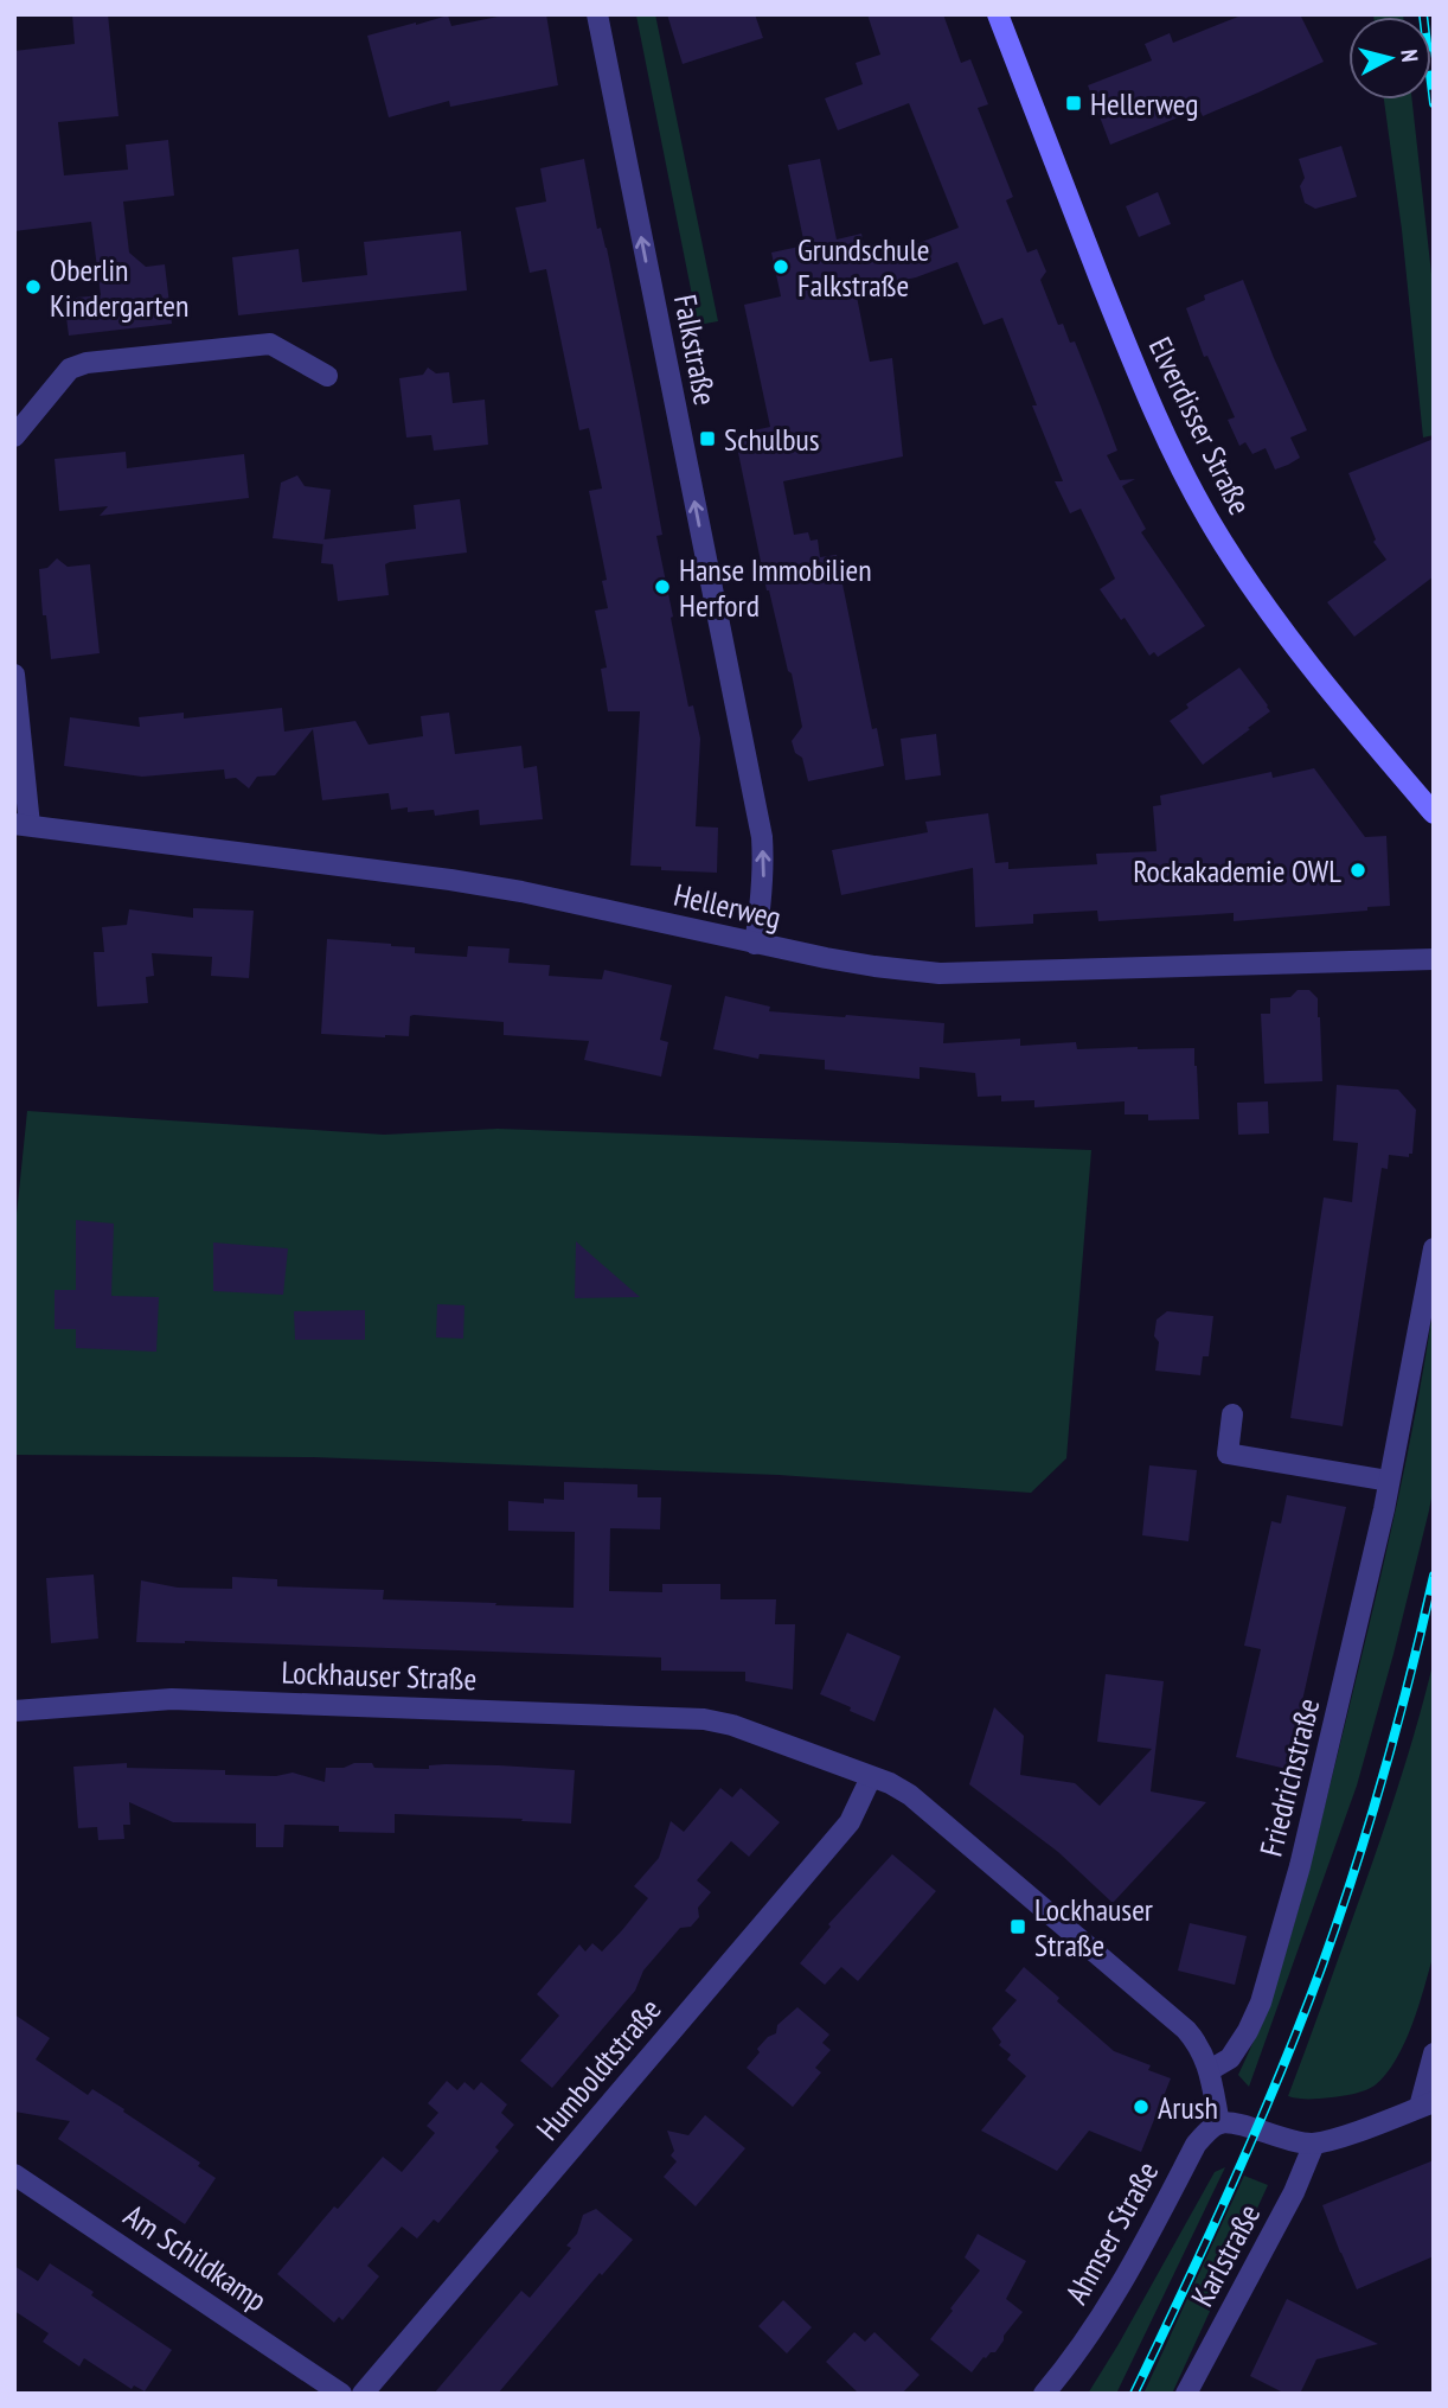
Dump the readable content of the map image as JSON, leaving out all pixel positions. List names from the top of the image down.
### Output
{
  "streets": {
    "main road": ["Elverdisser Straße"],
    "street": [
      "Falkstraße",
      "Hellerweg",
      "Lockhauser Straße",
      "Friedrichstraße",
      "Humboldtstraße",
      "Ahmser Straße",
      "Karlstraße",
      "Am Schildkamp"
    ]
  },
  "crossings": [
    ["Falkstraße", "Hellerweg"],
    ["Lockhauser Straße", "Friedrichstraße"],
    ["Lockhauser Straße", "Humboldtstraße"],
    ["Lockhauser Straße", "Ahmser Straße"]
  ],
  "one_way": ["Falkstraße"],
  "places": {
    "transit": ["Hellerweg", "Schulbus", "Lockhauser Straße"],
    "other": [
      "Grundschule Falkstraße",
      "Oberlin Kindergarten",
      "Hanse Immobilien Herford",
      "Rockakademie OWL",
      "Arush"
    ]
  },
  "north": "right"
}
